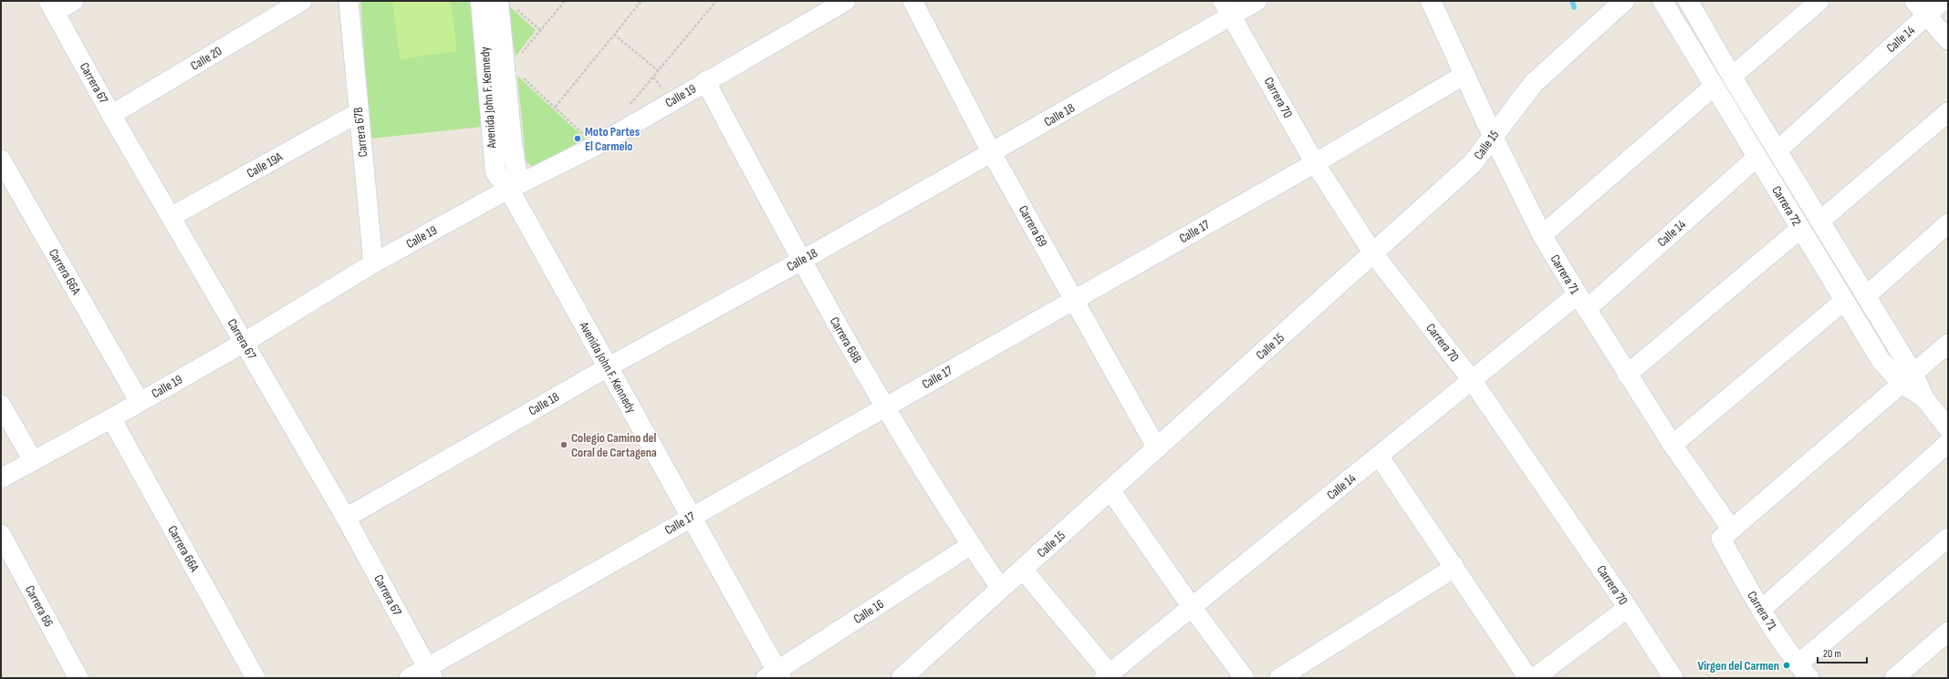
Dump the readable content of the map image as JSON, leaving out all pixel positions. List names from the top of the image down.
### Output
{
  "streets": {
    "street": [
      "Calle 14",
      "Calle 20",
      "Carrera 67",
      "Calle 19",
      "Avenida John F. Kennedy",
      "Carrera 70",
      "Calle 18",
      "Carrera 67B",
      "Calle 15",
      "Calle 19A",
      "Carrera 72",
      "Carrera 69",
      "Calle 17",
      "Carrera 66A",
      "Carrera 71",
      "Carrera 68B",
      "Carrera 66",
      "Calle 16"
    ]
  },
  "crossings": [
    ["Calle 14", "Carrera 70"],
    ["Calle 14", "Carrera 72"],
    ["Calle 14", "Carrera 71"],
    ["Calle 20", "Carrera 67"],
    ["Carrera 67", "Calle 19"],
    ["Carrera 67", "Calle 18"],
    ["Carrera 67", "Calle 19A"],
    ["Carrera 67", "Calle 17"],
    ["Calle 19", "Avenida John F. Kennedy"],
    ["Calle 19", "Carrera 67B"],
    ["Calle 19", "Carrera 66A"],
    ["Calle 19", "Carrera 68B"],
    ["Avenida John F. Kennedy", "Calle 18"],
    ["Avenida John F. Kennedy", "Calle 17"],
    ["Avenida John F. Kennedy", "Calle 16"],
    ["Carrera 70", "Calle 18"],
    ["Carrera 70", "Calle 15"],
    ["Carrera 70", "Calle 17"],
    ["Calle 18", "Carrera 69"],
    ["Calle 18", "Carrera 68B"],
    ["Carrera 67B", "Calle 19A"],
    ["Calle 15", "Carrera 69"],
    ["Calle 15", "Carrera 71"],
    ["Calle 15", "Carrera 68B"],
    ["Carrera 69", "Calle 17"],
    ["Calle 17", "Carrera 71"],
    ["Calle 17", "Carrera 68B"],
    ["Carrera 68B", "Calle 16"]
  ],
  "places": ["Moto Partes El Carmelo", "Colegio Camino del Coral de Cartagena", "Virgen del Carmen"],
  "scale_bar": "20 m"
}
